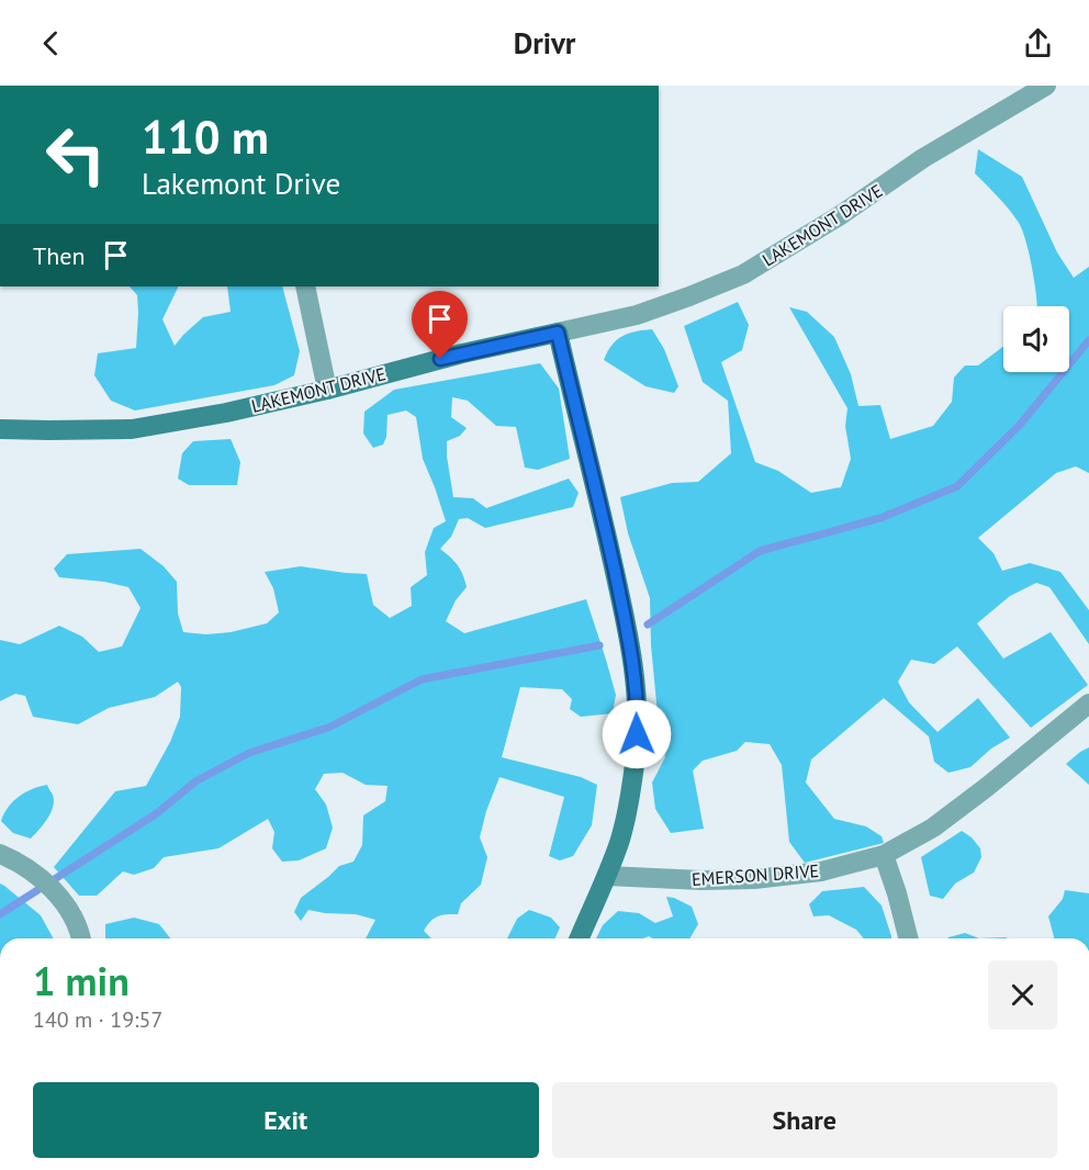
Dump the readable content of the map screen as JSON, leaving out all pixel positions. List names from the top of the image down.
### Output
{
  "streets": {
    "street": ["LAKEMONT DRIVE", "EMERSON DRIVE"]
  },
  "page": {
    "header": "Drivr",
    "turn": ["110 m", "Lakemont Drive"],
    "then": "Then",
    "heading": ["1 min", "140 m · 19:57"],
    "buttons": ["Exit", "Share"]
  }
}
